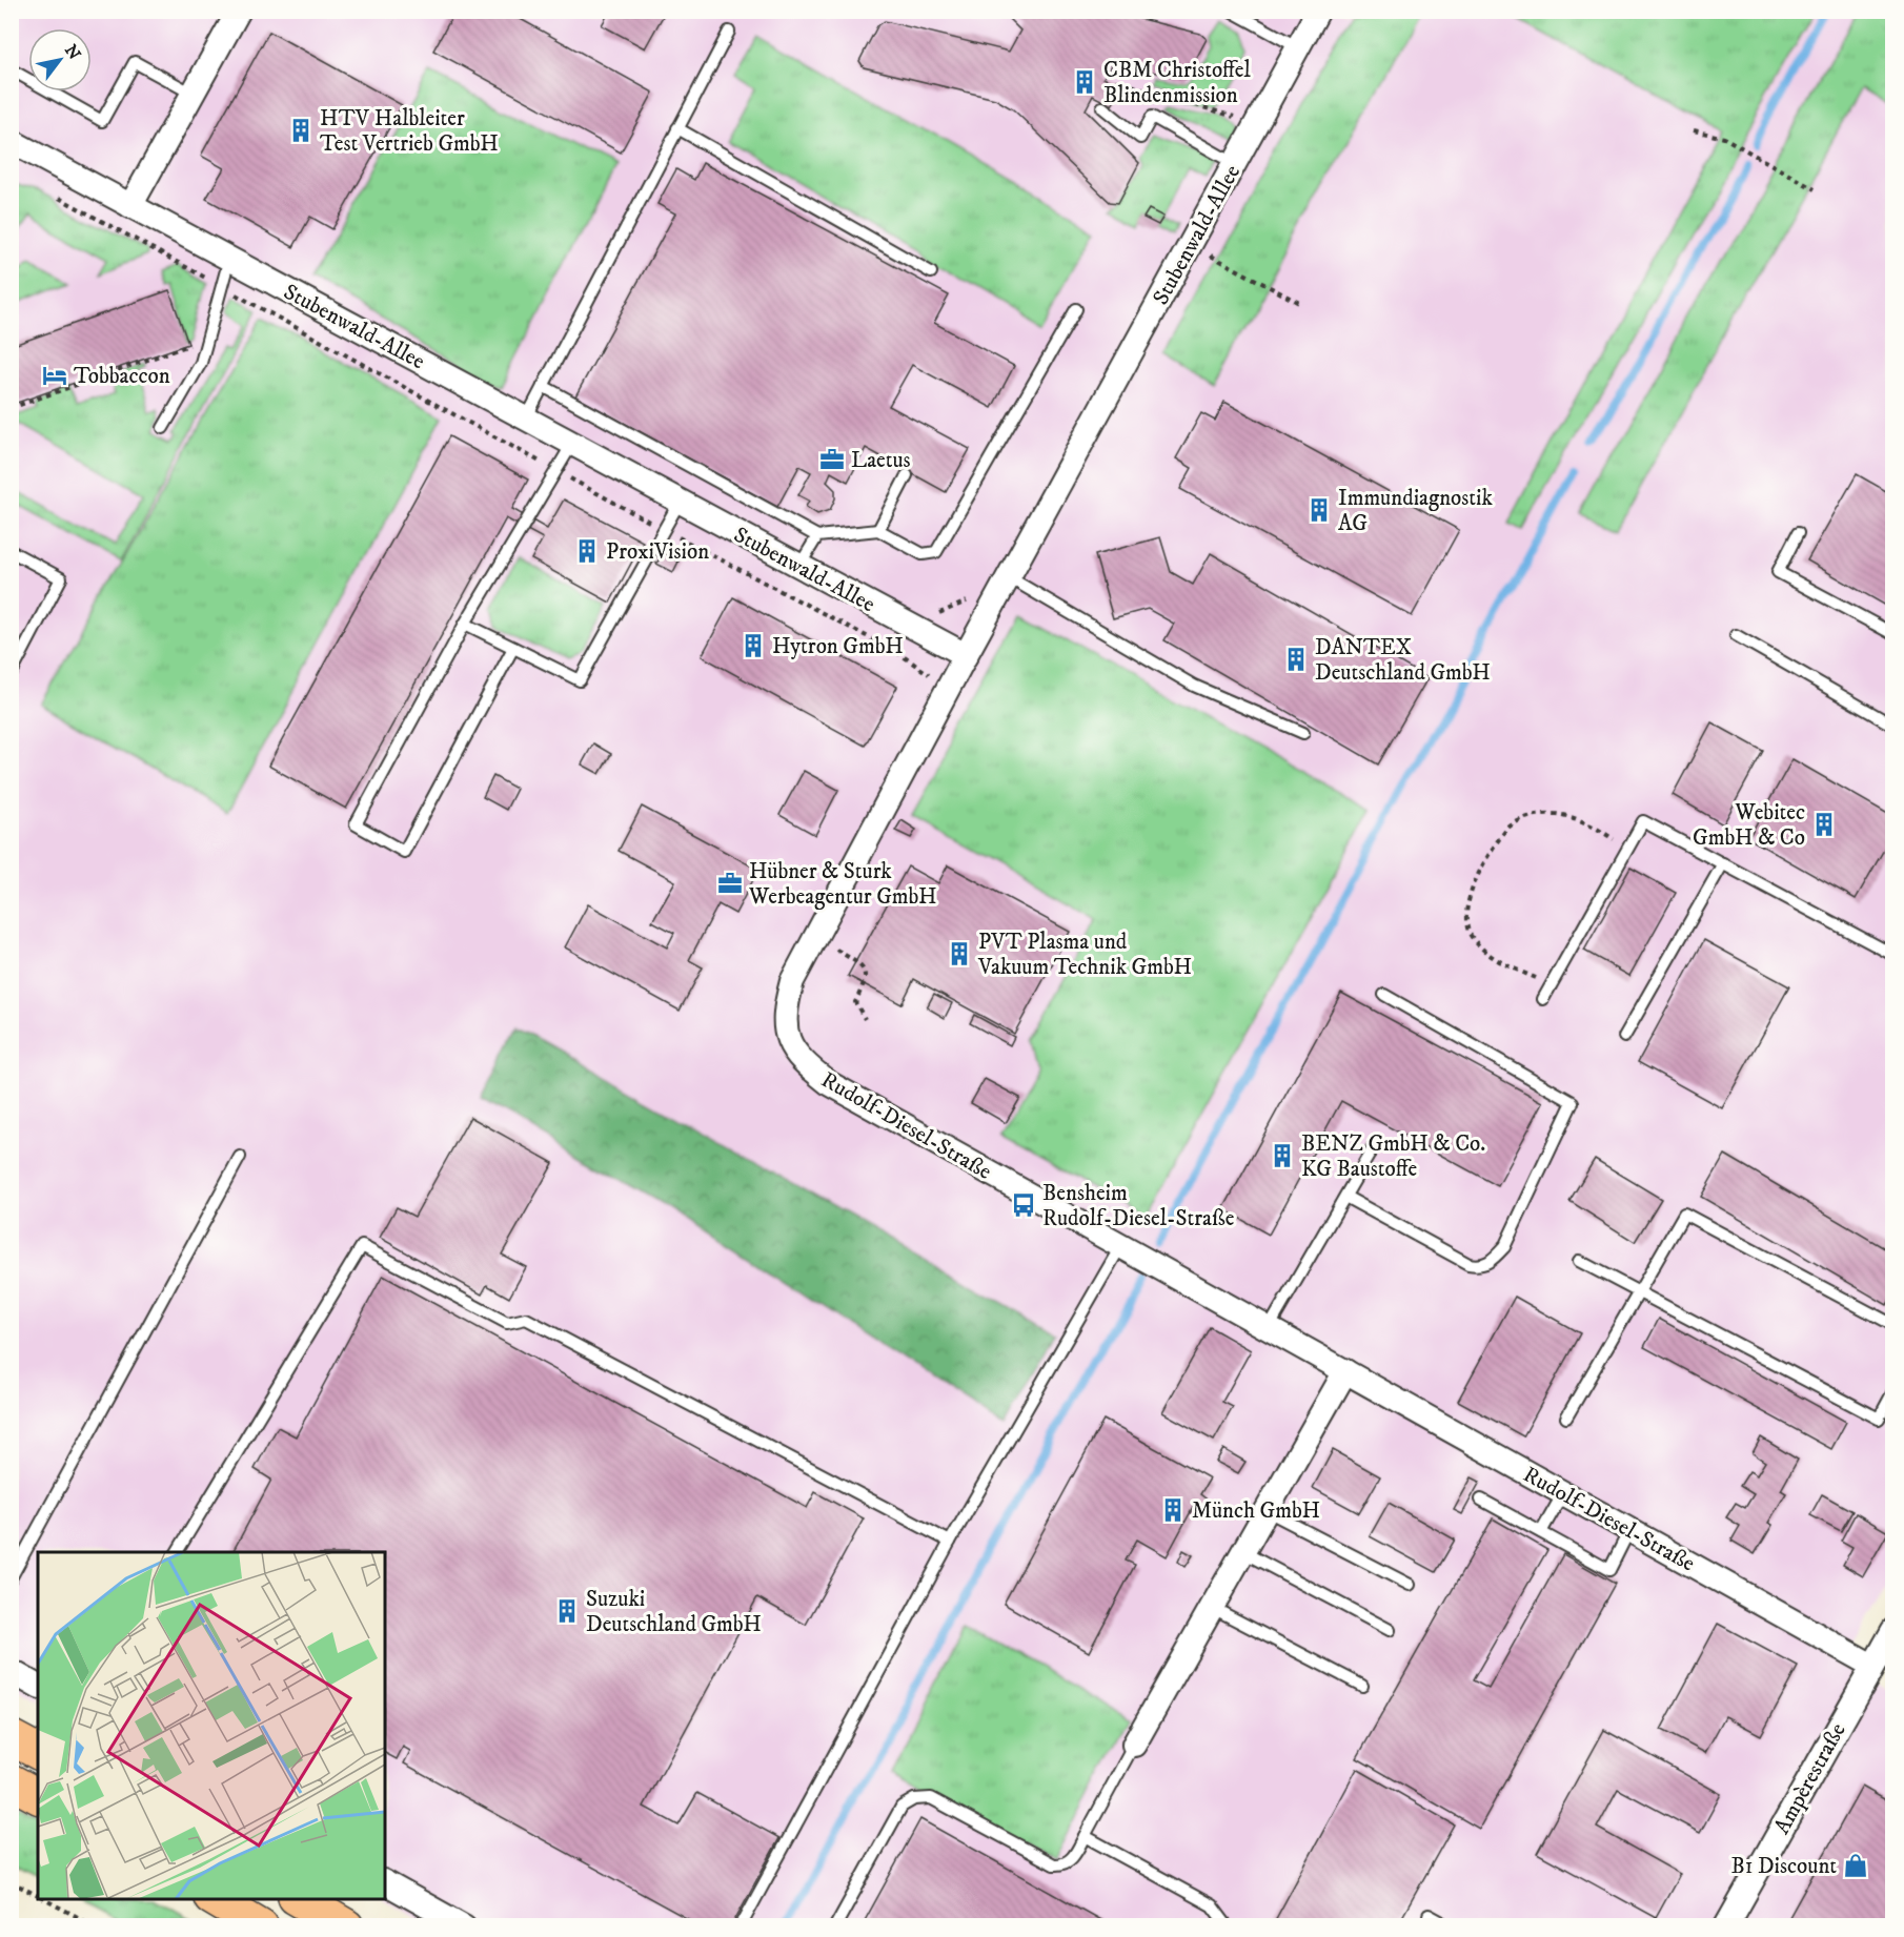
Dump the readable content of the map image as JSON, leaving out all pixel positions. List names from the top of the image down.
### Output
{
  "streets": {
    "street": ["Stubenwald-Allee", "Rudolf-Diesel-Straße", "Ampèrestraße"]
  },
  "crossings": [
    ["Stubenwald-Allee", "Rudolf-Diesel-Straße"],
    ["Rudolf-Diesel-Straße", "Ampèrestraße"]
  ],
  "places": {
    "building": [
      "CBM Christoffel Blindenmission",
      "HTV Halbleiter Test Vertrieb GmbH",
      "Immundiagnostik AG",
      "ProxiVision",
      "Hytron GmbH",
      "DANTEX Deutschland GmbH",
      "Webitec GmbH & Co",
      "PVT Plasma und Vakuum Technik GmbH",
      "BENZ GmbH & Co. KG Baustoffe",
      "Münch GmbH",
      "Suzuki Deutschland GmbH"
    ],
    "hotel": ["Tobbaccon"],
    "office": ["Laetus", "Hübner & Sturk Werbeagentur GmbH"],
    "bus stop": ["Bensheim Rudolf-Diesel-Straße"],
    "shop": ["B1 Discount"]
  },
  "north": "top right"
}
